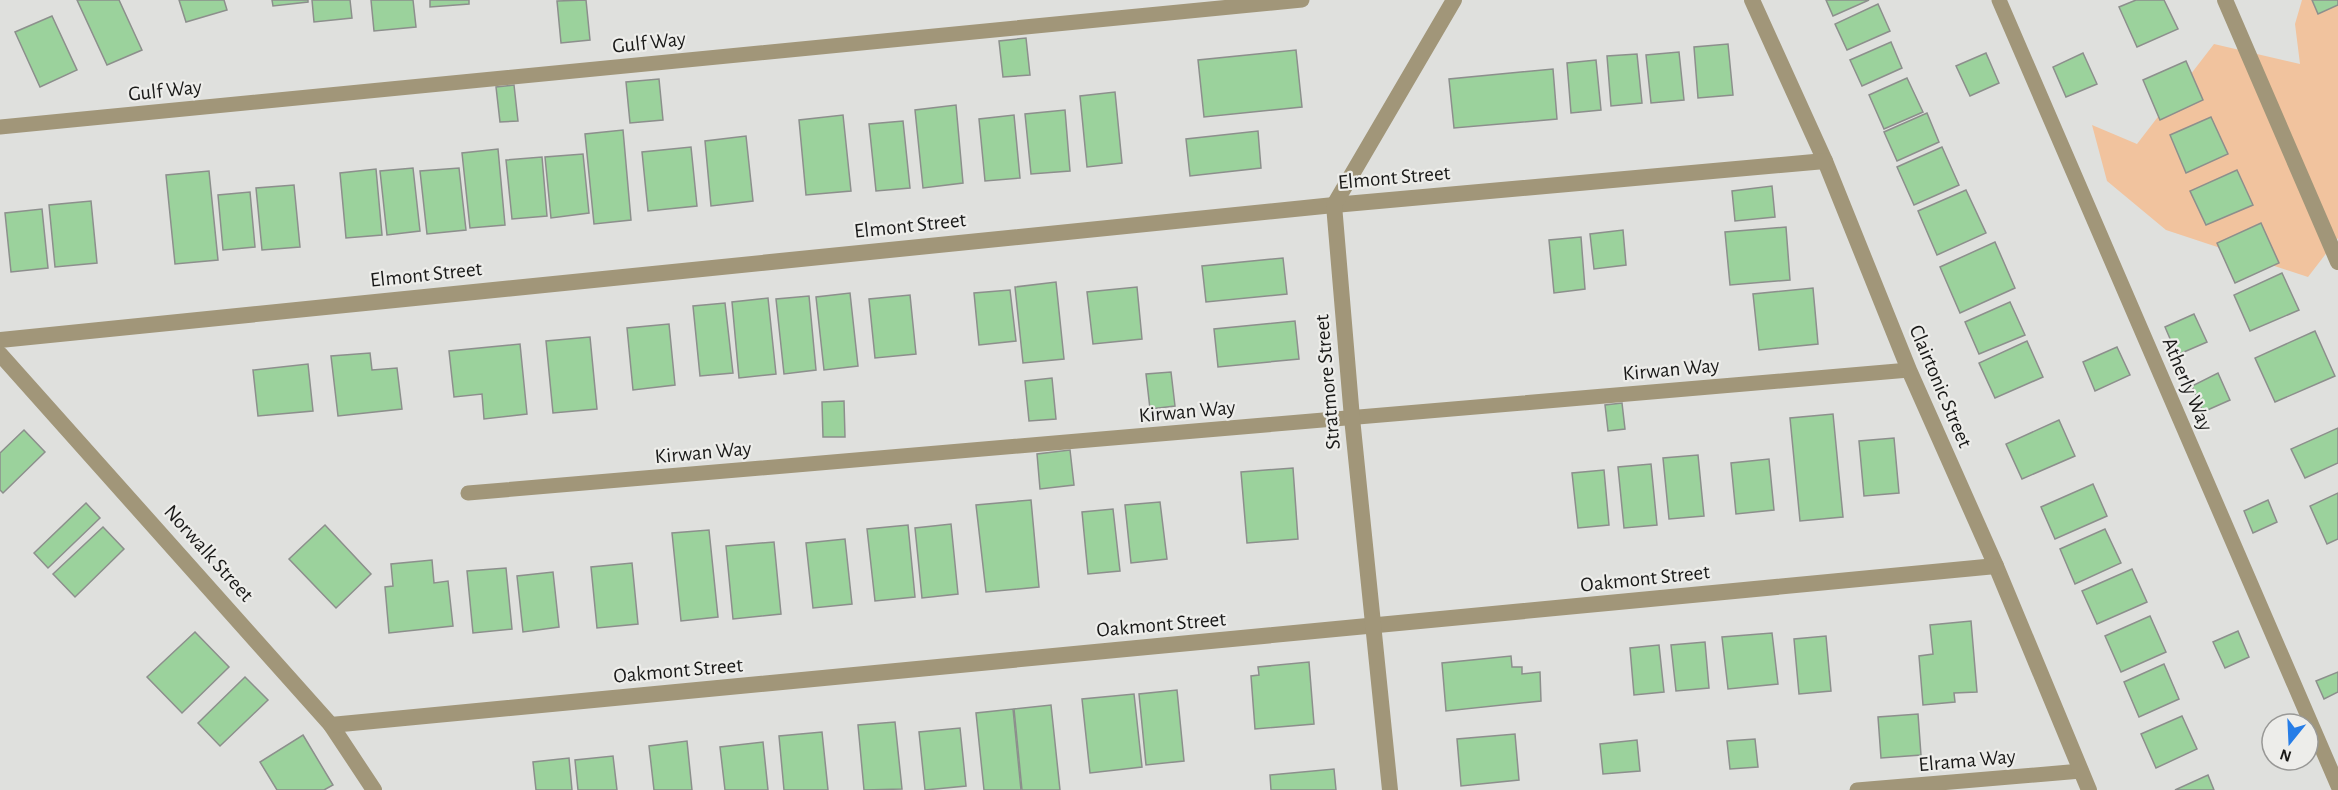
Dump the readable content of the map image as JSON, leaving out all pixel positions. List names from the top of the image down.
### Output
{
  "streets": {
    "street": [
      "Elmont Street",
      "Stratmore Street",
      "Clairtonic Street",
      "Norwalk Street",
      "Oakmont Street"
    ],
    "lane": [
      "Gulf Way",
      "Kirwan Way",
      "Atherly Way",
      "Elrama Way"
    ]
  },
  "crossings": [
    ["Elmont Street", "Stratmore Street"],
    ["Elmont Street", "Clairtonic Street"],
    ["Kirwan Way", "Stratmore Street"],
    ["Kirwan Way", "Clairtonic Street"],
    ["Stratmore Street", "Oakmont Street"],
    ["Clairtonic Street", "Oakmont Street"],
    ["Clairtonic Street", "Elrama Way"],
    ["Norwalk Street", "Oakmont Street"]
  ],
  "north": "bottom"
}
